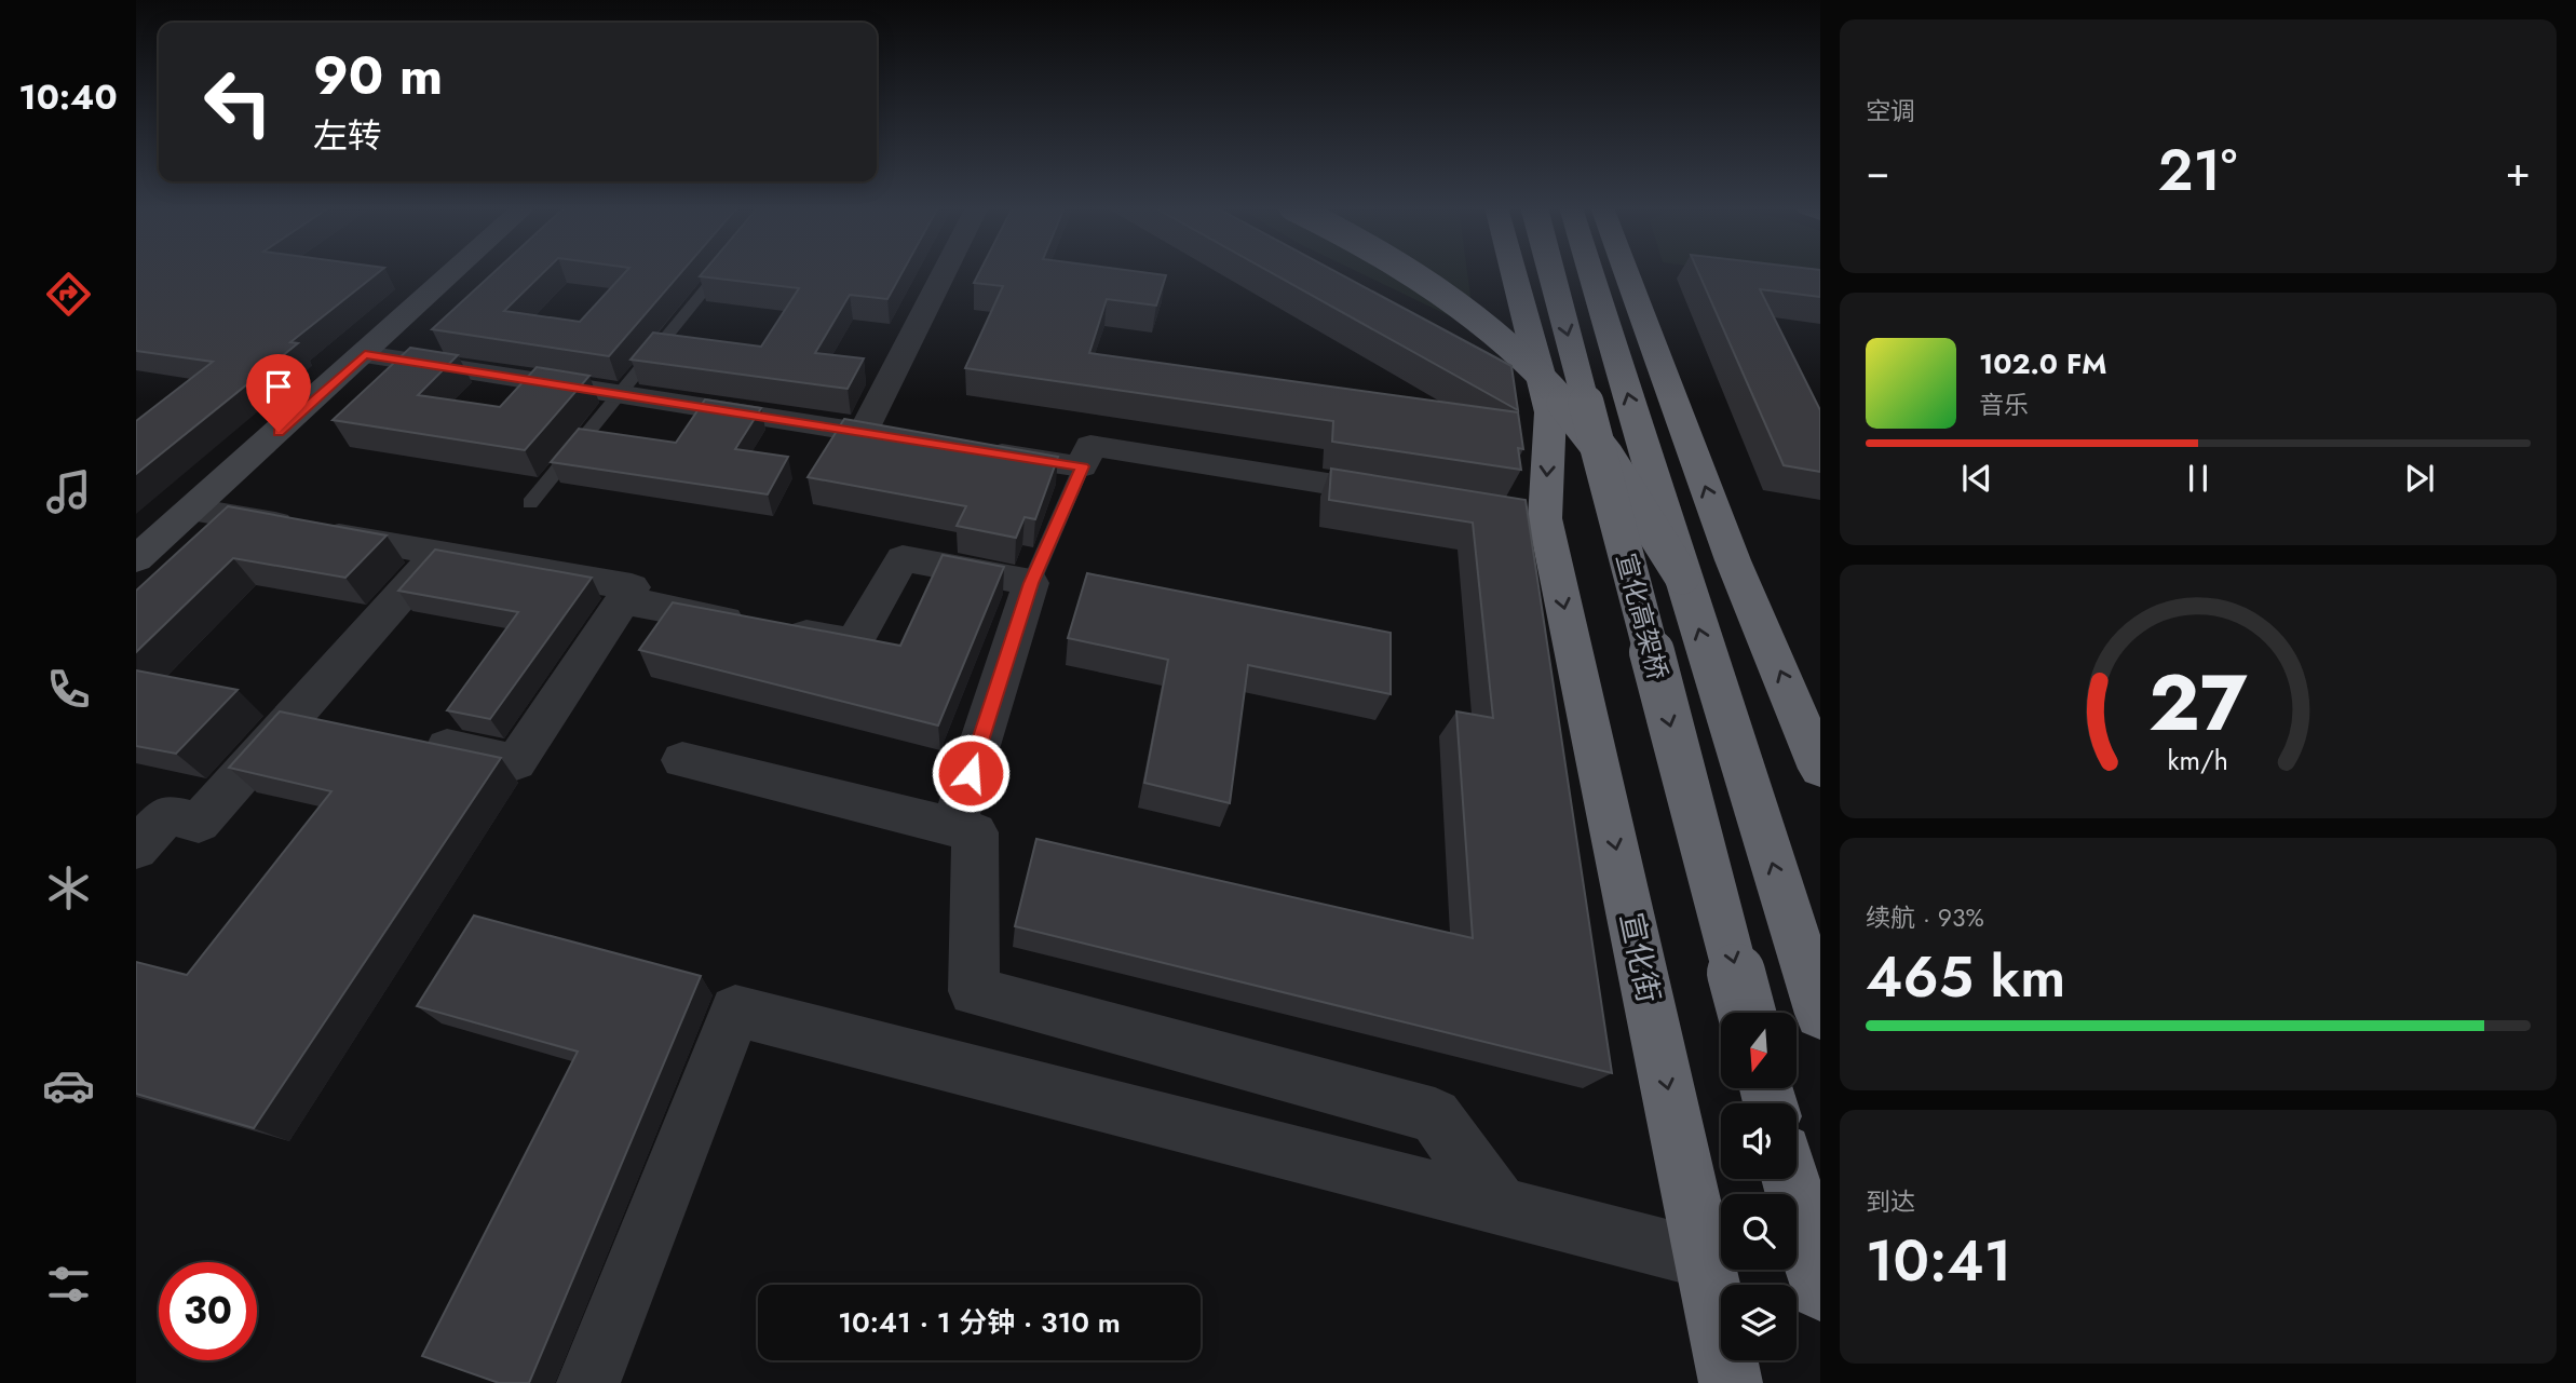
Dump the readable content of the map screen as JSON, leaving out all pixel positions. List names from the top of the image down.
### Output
{
  "streets": {
    "highway": ["宣化高架桥", "宣化街"]
  },
  "north": "bottom",
  "page": {
    "tabs": "10:40",
    "tile": [
      "空调",
      ["续航 · 93%", "465 km"],
      ["到达", "10:41"]
    ],
    "turn": ["90 m", "左转"],
    "heat": ["−", "21°", "+"],
    "song": ["102.0 FM", "音乐"],
    "limit": "30",
    "trip": "10:41 · 1 分钟 · 310 m",
    "gauge": ["27", "km/h"]
  }
}
